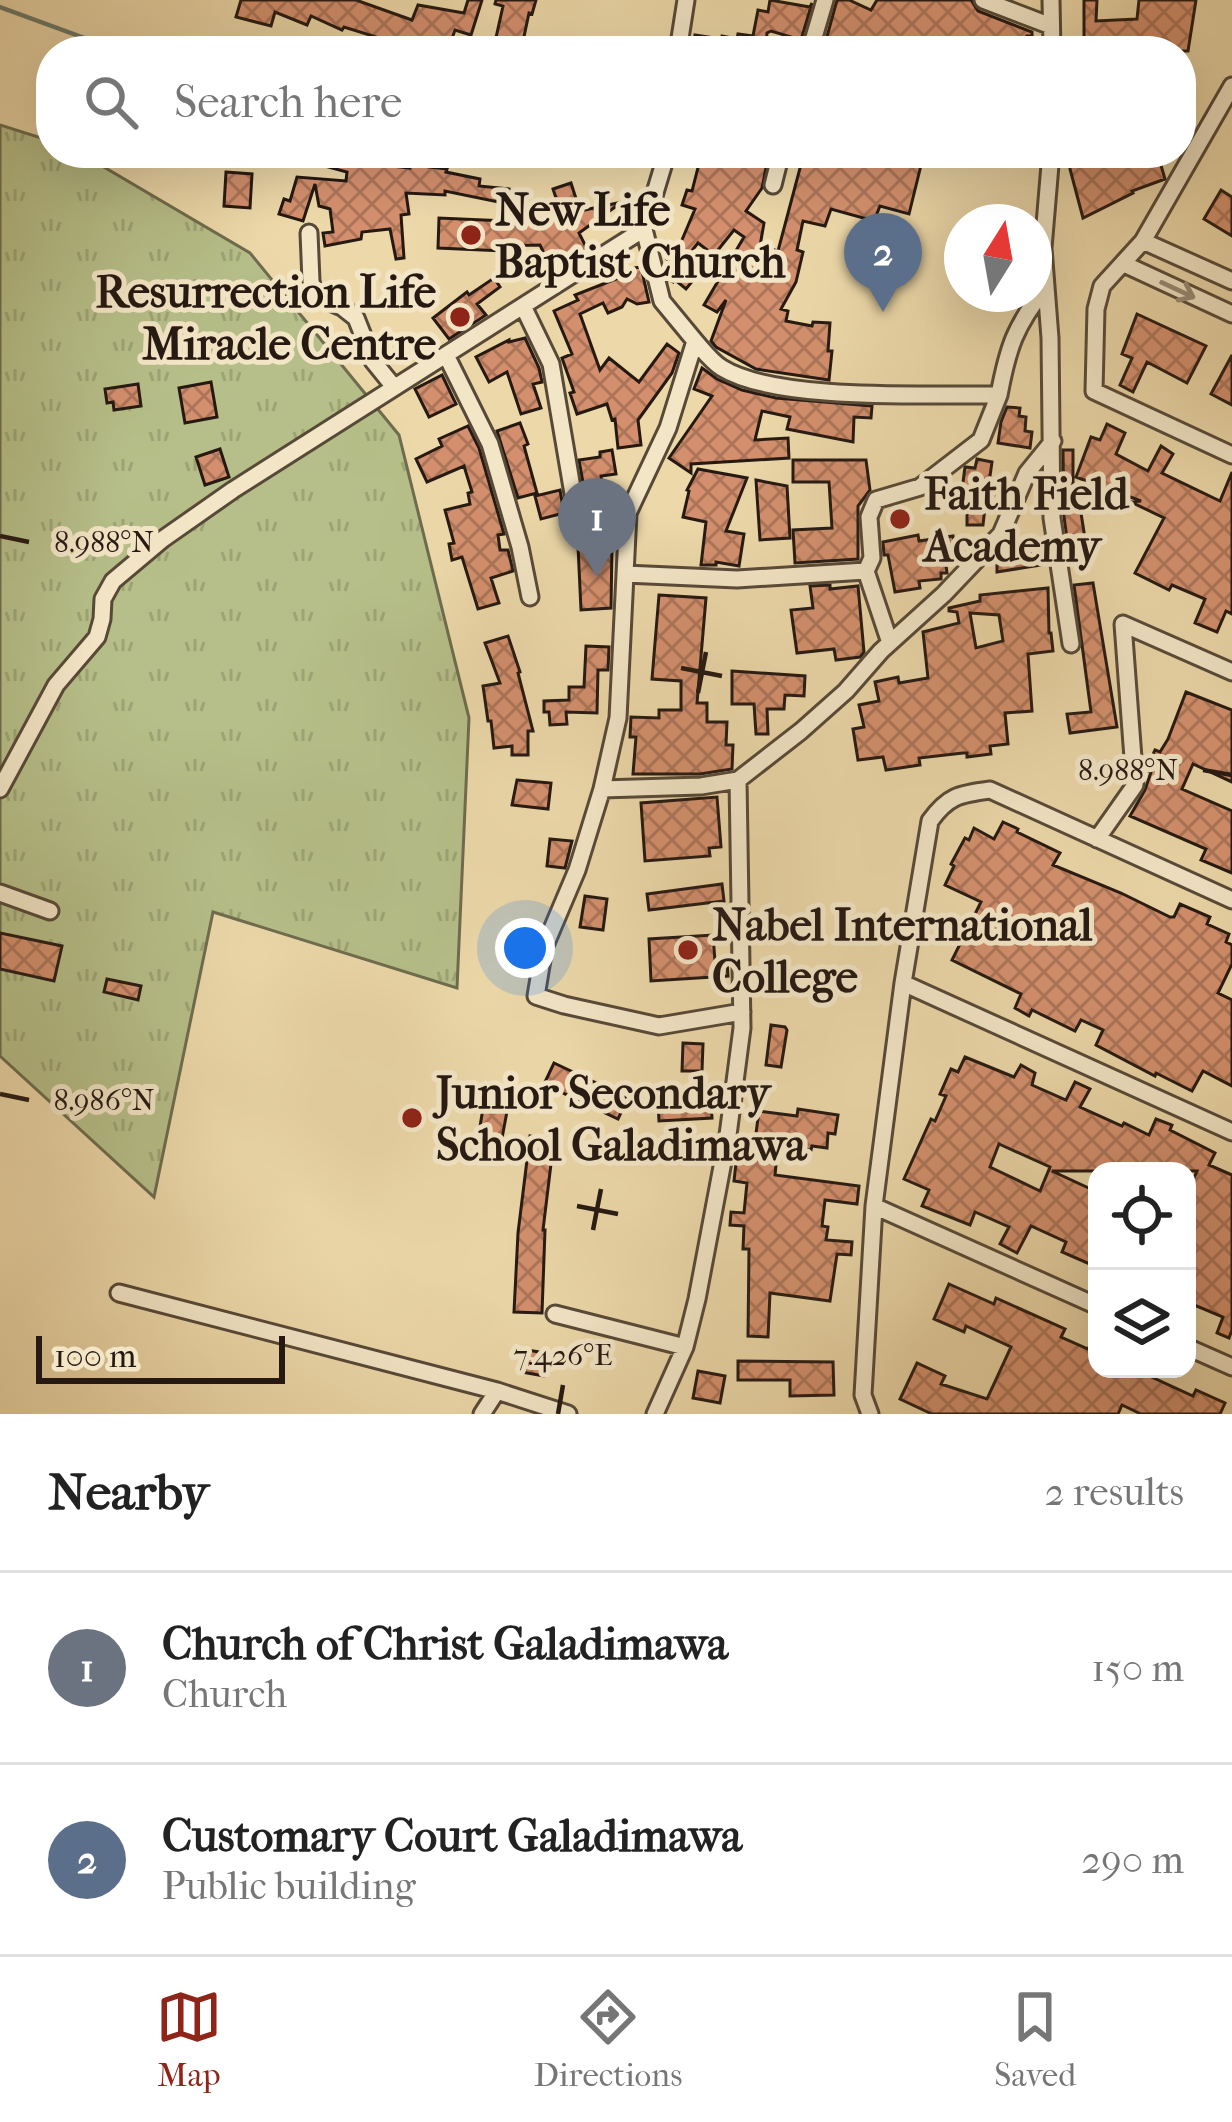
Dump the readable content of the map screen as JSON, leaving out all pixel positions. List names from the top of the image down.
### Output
{
  "places": [
    "New Life Baptist Church",
    "Resurrection Life Miracle Centre",
    "Faith Field Academy",
    "Nabel International College",
    "Junior Secondary School Galadimawa"
  ],
  "scale_bar": "100 m",
  "north": "top",
  "page": {
    "search": "Search here",
    "pins": ["2", "1"],
    "scale": "100 m",
    "heading": ["Nearby", "2 results"],
    "list": [
      {
        "mark": "1",
        "name": "Church of Christ Galadimawa",
        "note": "Church",
        "value": "150 m"
      },
      {
        "mark": "2",
        "name": "Customary Court Galadimawa",
        "note": "Public building",
        "value": "290 m"
      }
    ],
    "nav": ["Map", "Directions", "Saved"]
  },
  "coordinates": ["8.988°N", "8.986°N", "7.426°E"]
}
